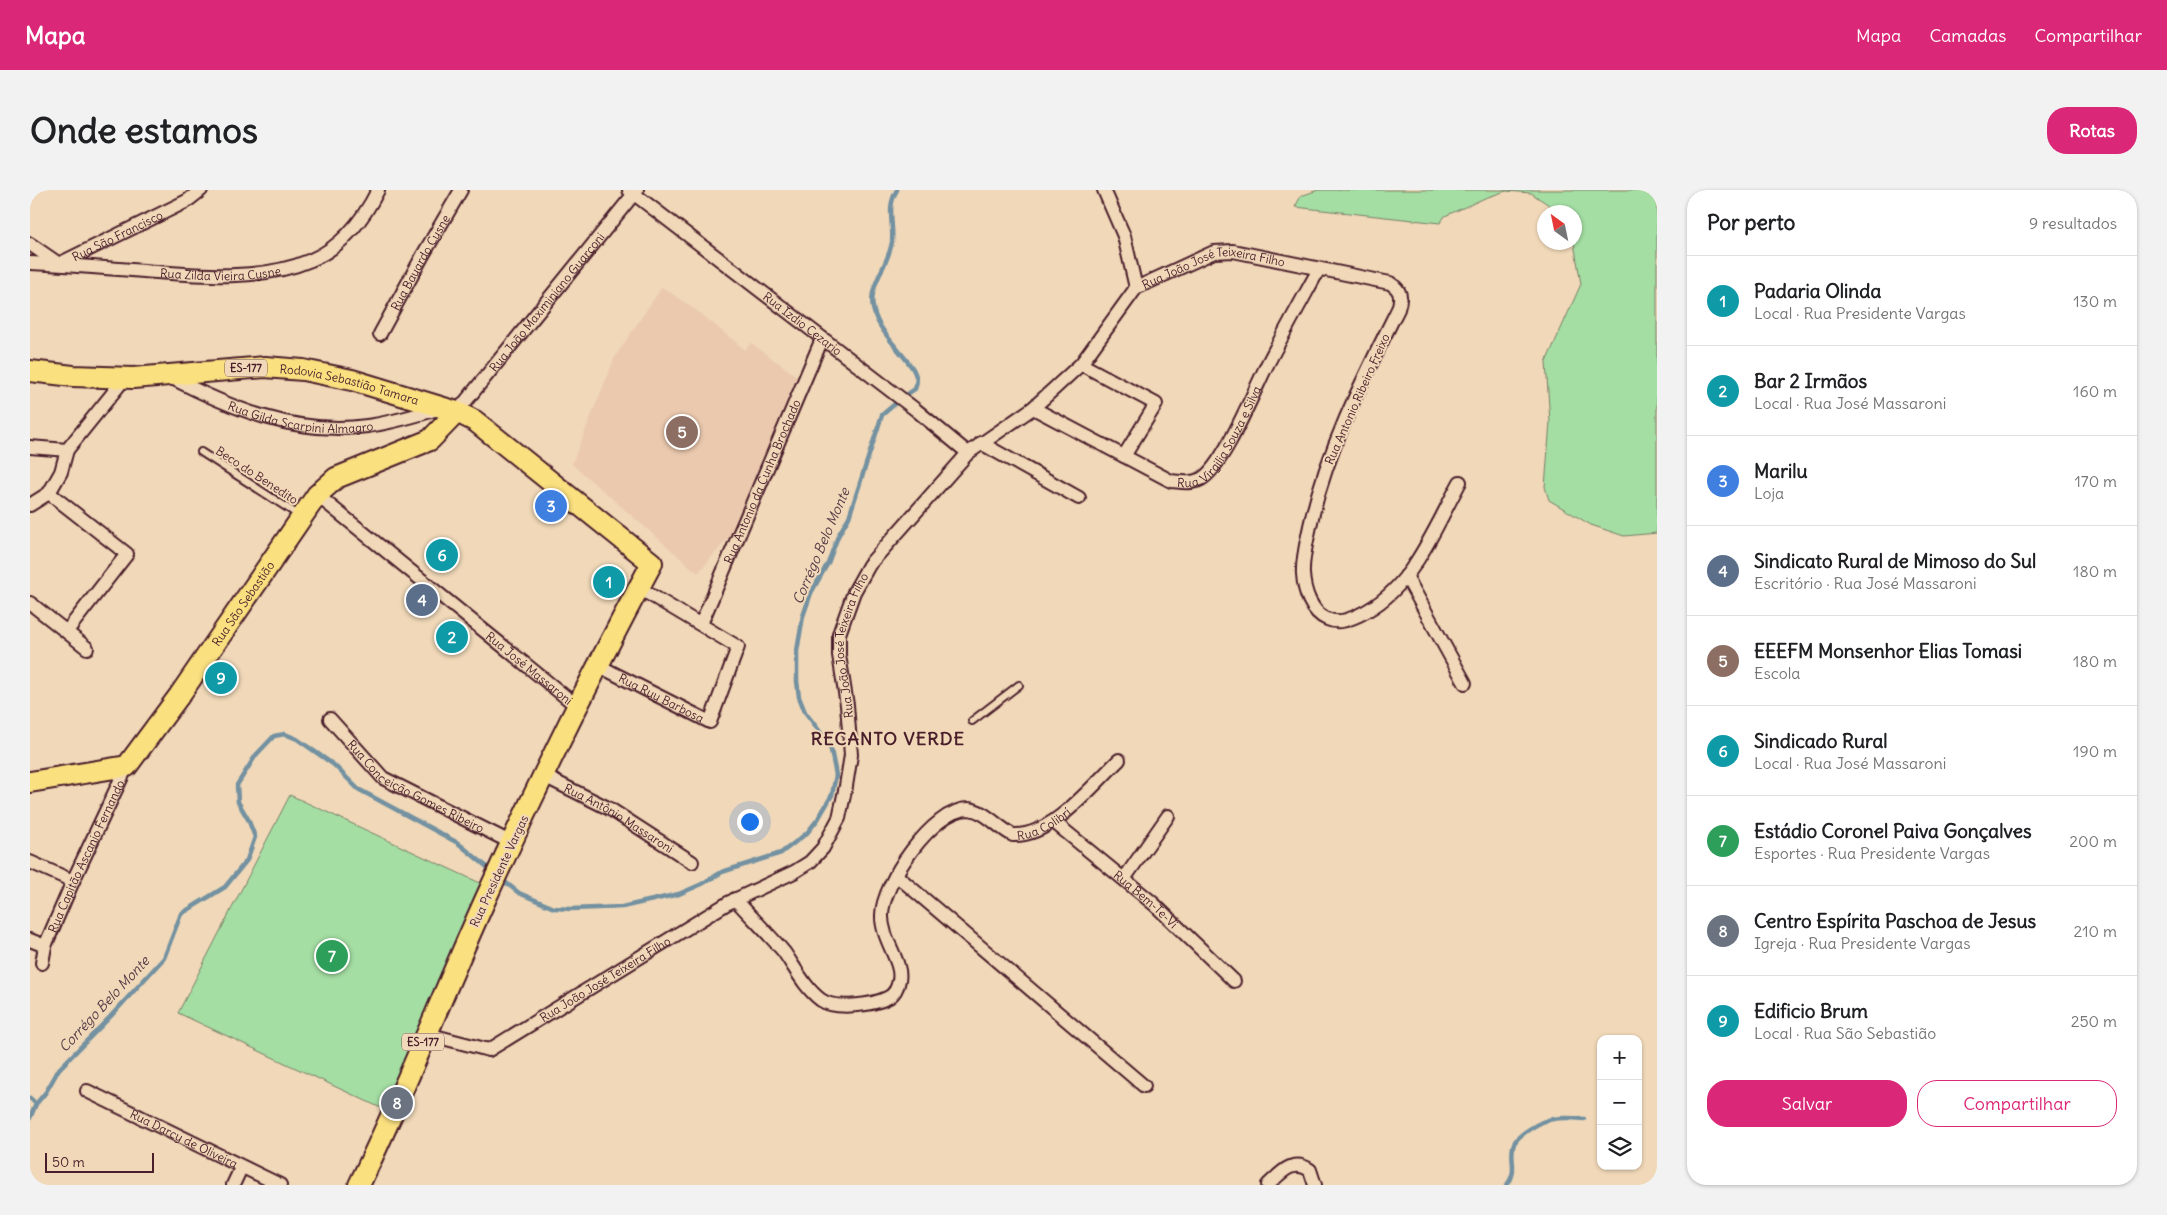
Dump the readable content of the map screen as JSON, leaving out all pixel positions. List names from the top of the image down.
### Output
{
  "streets": {
    "main road": [
      "ES-177",
      "Rodovia Sebastião Tamara",
      "Rua São Sebastião",
      "Rua Presidente Vargas"
    ],
    "street": [
      "Rua São Francisco",
      "Rua Bayardo Cysne",
      "Rua Zilda Vieira Cysne",
      "Rua João José Teixeira Filho",
      "Rua João Maximiniano Guarçoni",
      "Rua Izdio Cezario",
      "Rua Antonio Ribeiro Freixo",
      "Rua Gilda Scarpini Almagro",
      "Rua Virgilia Souza e Silva",
      "Rua Antonio da Cunha Brochado",
      "Rua José Massaroni",
      "Rua Ruy Barbosa",
      "Rua Conceição Gomes Ribeiro",
      "Rua Antônio Massaroni",
      "Rua Colibrí",
      "Rua Capitão Ascanio Fernando",
      "Rua Bem-Te-Vi",
      "Rua Darcy de Oliveira"
    ],
    "lane": ["Beco do Benedito"]
  },
  "crossings": [
    ["Rua São Francisco", "Rua Zilda Vieira Cysne"],
    ["Rua João José Teixeira Filho", "Rua Izdio Cezario"],
    ["Rua João José Teixeira Filho", "Rua Antonio Ribeiro Freixo"],
    ["Rua João José Teixeira Filho", "Rua Virgilia Souza e Silva"],
    ["Rua João José Teixeira Filho", "Rua Presidente Vargas"],
    ["Rua João Maximiniano Guarçoni", "Rua Izdio Cezario"],
    ["Rua João Maximiniano Guarçoni", "Rodovia Sebastião Tamara"],
    ["Rua João Maximiniano Guarçoni", "Rua Gilda Scarpini Almagro"],
    ["Rua João Maximiniano Guarçoni", "Rua São Sebastião"],
    ["Rua João Maximiniano Guarçoni", "Rua Presidente Vargas"],
    ["Rua Izdio Cezario", "Rua Antonio da Cunha Brochado"],
    ["Rodovia Sebastião Tamara", "Rua Gilda Scarpini Almagro"],
    ["Rodovia Sebastião Tamara", "Rua São Sebastião"],
    ["Rodovia Sebastião Tamara", "Rua Presidente Vargas"],
    ["Rua Antonio Ribeiro Freixo", "Rua Virgilia Souza e Silva"],
    ["Rua Gilda Scarpini Almagro", "Rua São Sebastião"],
    ["Rua Gilda Scarpini Almagro", "Rua Presidente Vargas"],
    ["Beco do Benedito", "Rua São Sebastião"],
    ["Rua Antonio da Cunha Brochado", "Rua Ruy Barbosa"],
    ["Rua São Sebastião", "Rua José Massaroni"],
    ["Rua São Sebastião", "Rua Capitão Ascanio Fernando"],
    ["Rua São Sebastião", "Rua Presidente Vargas"],
    ["Rua José Massaroni", "Rua Presidente Vargas"],
    ["Rua Ruy Barbosa", "Rua Presidente Vargas"],
    ["Rua Conceição Gomes Ribeiro", "Rua Presidente Vargas"],
    ["Rua Antônio Massaroni", "Rua Presidente Vargas"],
    ["Rua Colibrí", "Rua Bem-Te-Vi"]
  ],
  "districts": ["RECANTO VERDE"],
  "water": ["Corrégo Belo Monte"],
  "scale_bar": "50 m",
  "north": "top left",
  "page": {
    "header": "Mapa",
    "nav": ["Mapa", "Camadas", "Compartilhar"],
    "buttons": [
      "Rotas",
      ["Salvar", "Compartilhar"]
    ],
    "title": "Onde estamos",
    "heading": ["Por perto", "9 resultados"],
    "list": [
      {
        "mark": "1",
        "name": "Padaria Olinda",
        "note": "Local · Rua Presidente Vargas",
        "value": "130 m"
      },
      {
        "mark": "2",
        "name": "Bar 2 Irmãos",
        "note": "Local · Rua José Massaroni",
        "value": "160 m"
      },
      {
        "mark": "3",
        "name": "Marilu",
        "note": "Loja",
        "value": "170 m"
      },
      {
        "mark": "4",
        "name": "Sindicato Rural de Mimoso do Sul",
        "note": "Escritório · Rua José Massaroni",
        "value": "180 m"
      },
      {
        "mark": "5",
        "name": "EEEFM Monsenhor Elias Tomasi",
        "note": "Escola",
        "value": "180 m"
      },
      {
        "mark": "6",
        "name": "Sindicado Rural",
        "note": "Local · Rua José Massaroni",
        "value": "190 m"
      },
      {
        "mark": "7",
        "name": "Estádio Coronel Paiva Gonçalves",
        "note": "Esportes · Rua Presidente Vargas",
        "value": "200 m"
      },
      {
        "mark": "8",
        "name": "Centro Espírita Paschoa de Jesus",
        "note": "Igreja · Rua Presidente Vargas",
        "value": "210 m"
      },
      {
        "mark": "9",
        "name": "Edificio Brum",
        "note": "Local · Rua São Sebastião",
        "value": "250 m"
      }
    ],
    "pins": [
      "5",
      "3",
      "6",
      "1",
      "4",
      "2",
      "9",
      "7",
      "8"
    ],
    "map_buttons": ["+", "−"],
    "scale": "50 m"
  }
}
